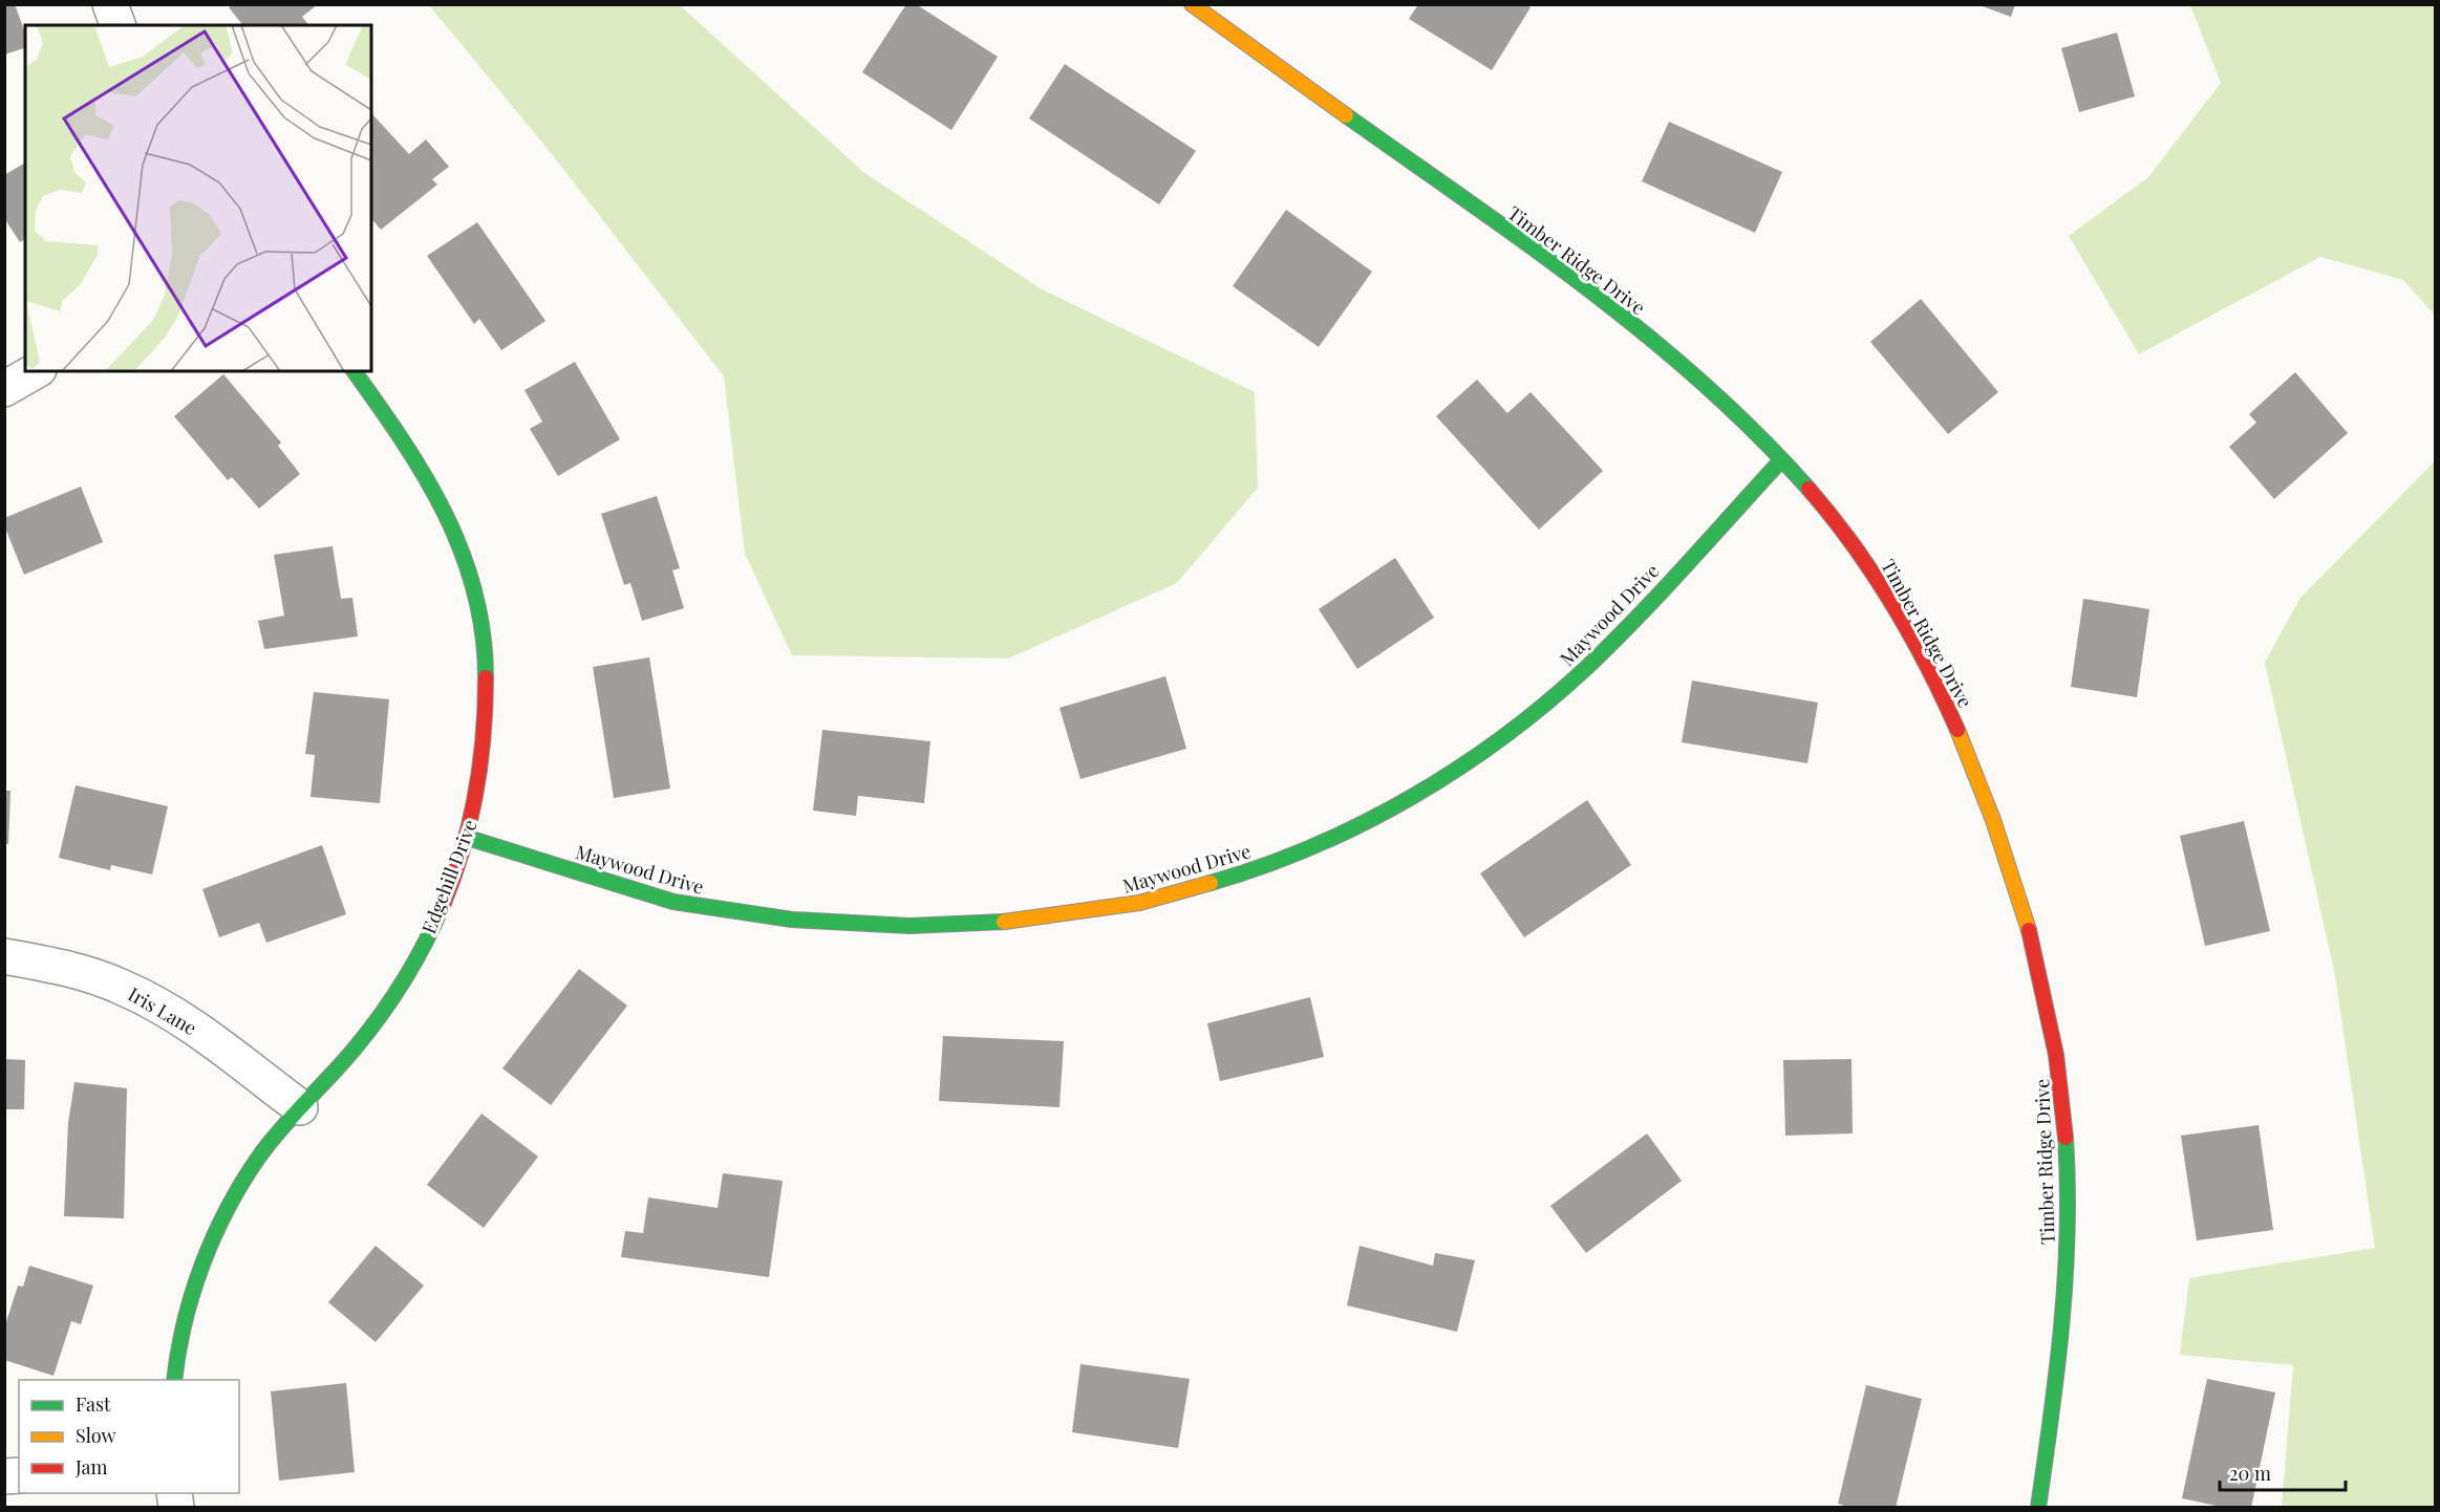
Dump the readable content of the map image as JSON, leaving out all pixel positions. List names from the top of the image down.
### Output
{
  "streets": {
    "street": [
      "Timber Ridge Drive",
      "Maywood Drive",
      "Edgehill Drive",
      "Iris Lane"
    ]
  },
  "crossings": [
    ["Timber Ridge Drive", "Maywood Drive"],
    ["Maywood Drive", "Edgehill Drive"],
    ["Edgehill Drive", "Iris Lane"]
  ],
  "legend": ["Fast", "Slow", "Jam"],
  "scale_bar": "20 m"
}
